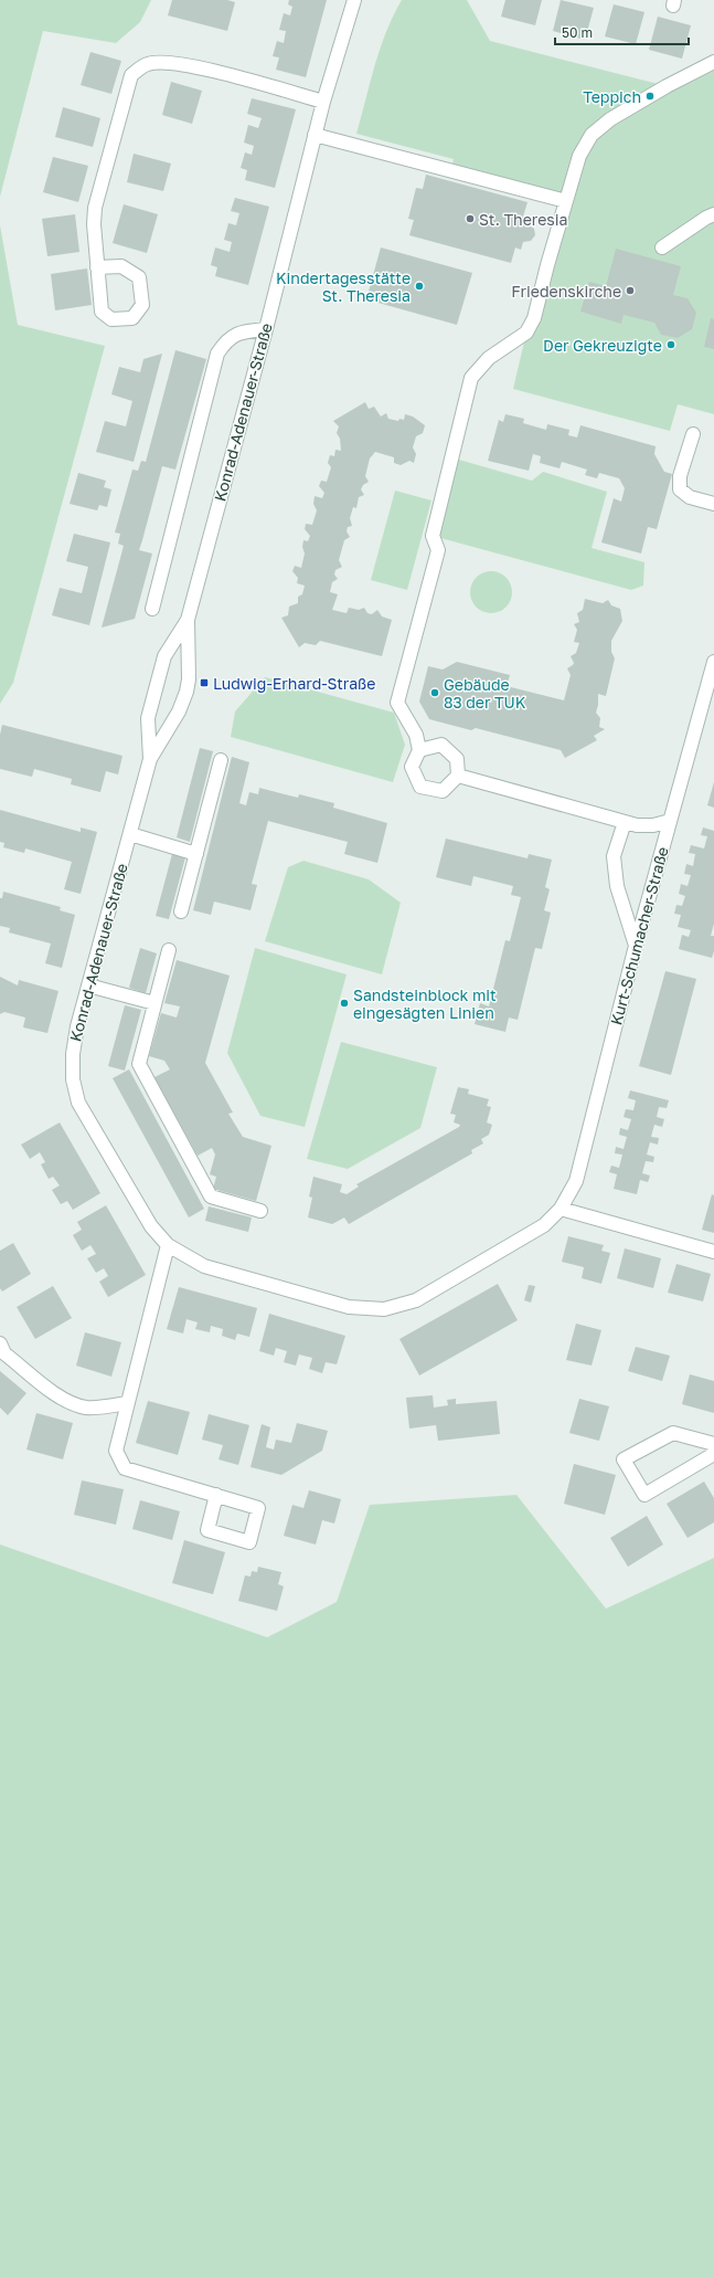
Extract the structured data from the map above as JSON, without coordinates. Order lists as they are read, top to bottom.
{
  "streets": {
    "street": ["Konrad-Adenauer-Straße", "Kurt-Schumacher-Straße"]
  },
  "crossings": [
    ["Konrad-Adenauer-Straße", "Kurt-Schumacher-Straße"]
  ],
  "places": {
    "other": [
      "Teppich",
      "St. Theresia",
      "Kindertagesstätte St. Theresia",
      "Friedenskirche",
      "Der Gekreuzigte",
      "Gebäude 83 der TUK",
      "Sandsteinblock mit eingesägten Linien"
    ],
    "transit": ["Ludwig-Erhard-Straße"]
  },
  "scale_bar": "50 m"
}
